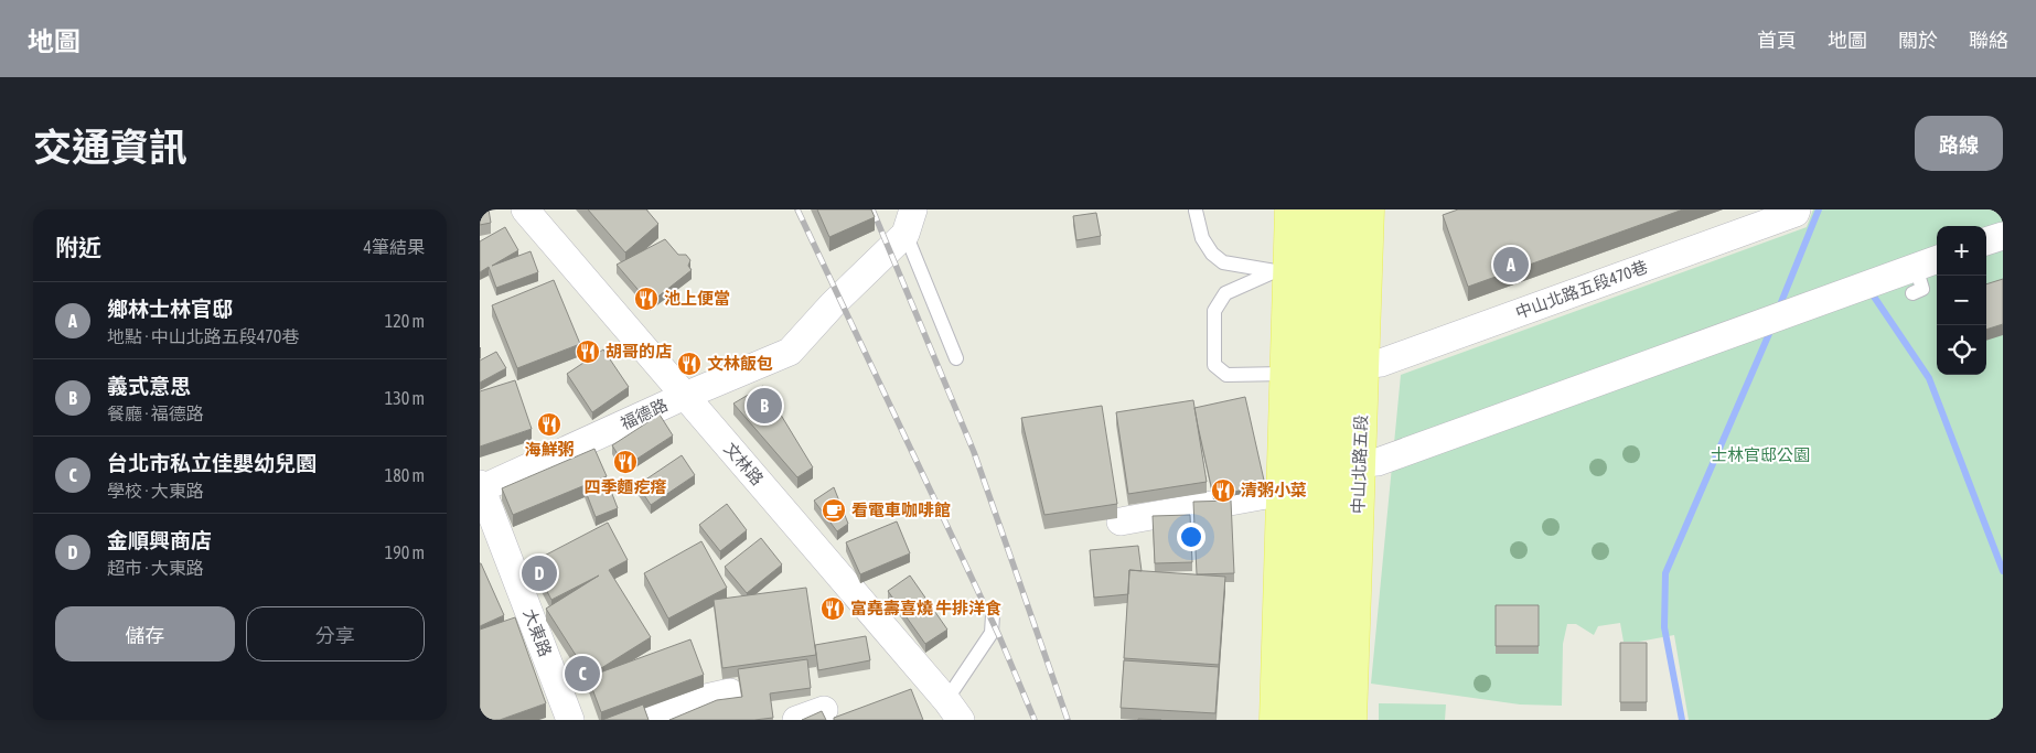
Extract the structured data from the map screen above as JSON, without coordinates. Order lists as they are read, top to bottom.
{
  "streets": {
    "main road": ["中山北路五段"],
    "street": [
      "中山北路五段470巷",
      "福德路",
      "文林路",
      "大東路"
    ]
  },
  "crossings": [
    ["中山北路五段470巷", "中山北路五段"],
    ["福德路", "文林路"],
    ["福德路", "大東路"]
  ],
  "parks": ["士林官邸公園"],
  "places": {
    "restaurant": [
      "池上便當",
      "胡哥的店",
      "文林飯包",
      "海鮮粥",
      "四季麵疙瘩",
      "清粥小菜",
      "富堯壽喜燒 牛排洋食"
    ],
    "cafe": ["看電車咖啡館"]
  },
  "page": {
    "header": "地圖",
    "nav": [
      "首頁",
      "地圖",
      "關於",
      "聯絡"
    ],
    "title": "交通資訊",
    "buttons": [
      "路線",
      ["儲存", "分享"]
    ],
    "heading": ["附近", "4筆結果"],
    "map_buttons": ["+", "−"],
    "pins": [
      "A",
      "B",
      "D",
      "C"
    ],
    "list": [
      {
        "mark": "A",
        "name": "鄉林士林官邸",
        "note": "地點 · 中山北路五段470巷",
        "value": "120 m"
      },
      {
        "mark": "B",
        "name": "義式意思",
        "note": "餐廳 · 福德路",
        "value": "130 m"
      },
      {
        "mark": "C",
        "name": "台北市私立佳嬰幼兒園",
        "note": "學校 · 大東路",
        "value": "180 m"
      },
      {
        "mark": "D",
        "name": "金順興商店",
        "note": "超市 · 大東路",
        "value": "190 m"
      }
    ]
  }
}
